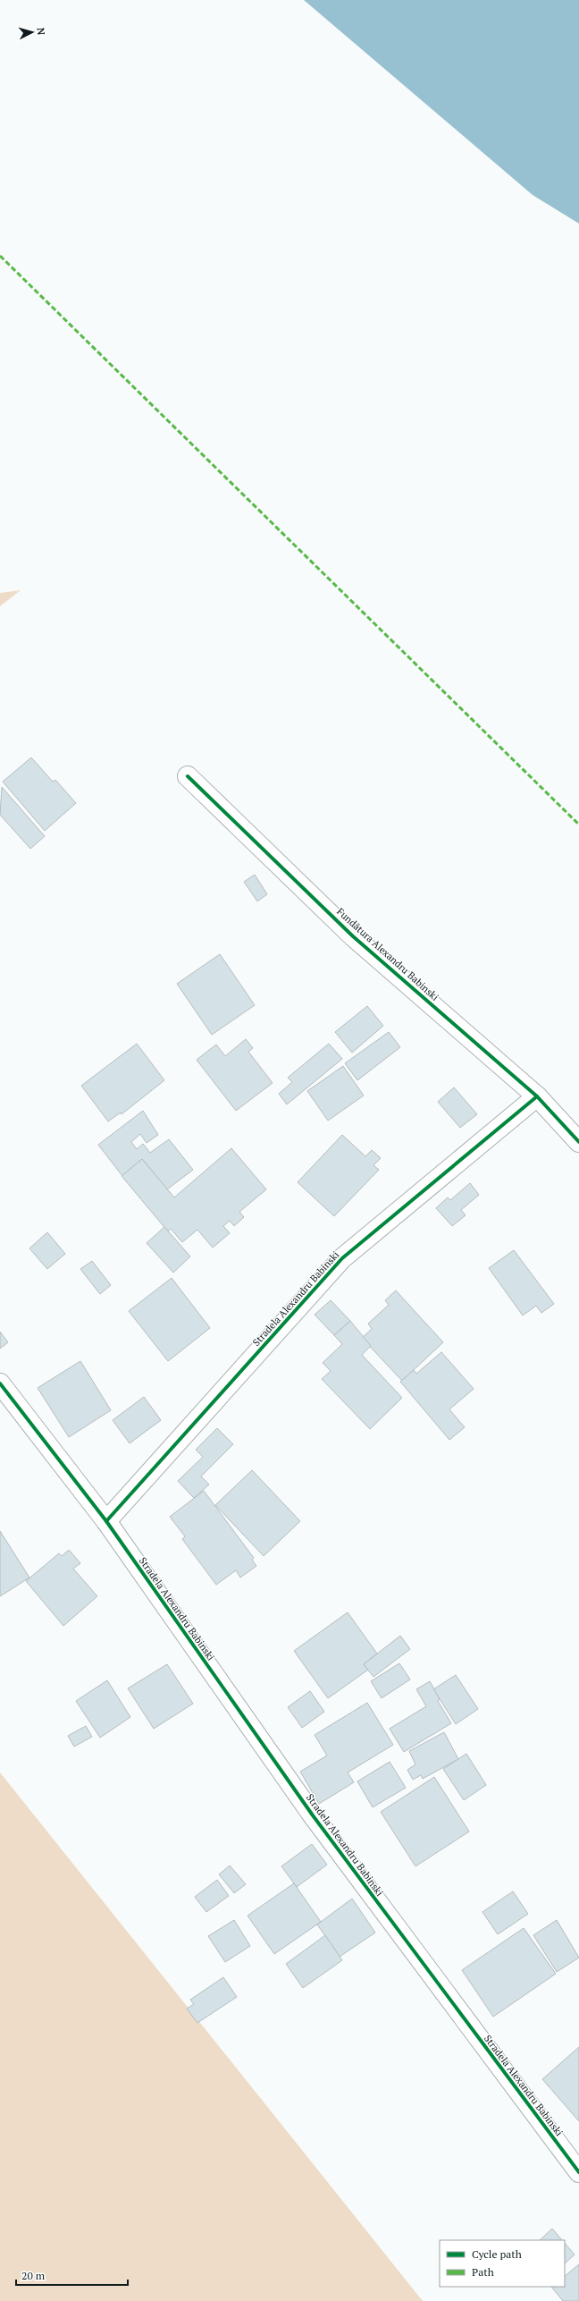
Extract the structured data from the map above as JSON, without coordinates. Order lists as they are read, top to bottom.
{
  "streets": {
    "street": ["Fundătura Alexandru Babinski", "Stradela Alexandru Babinski"]
  },
  "crossings": [
    ["Fundătura Alexandru Babinski", "Stradela Alexandru Babinski"]
  ],
  "legend": ["Cycle path", "Path"],
  "scale_bar": "20 m",
  "north": "right"
}
